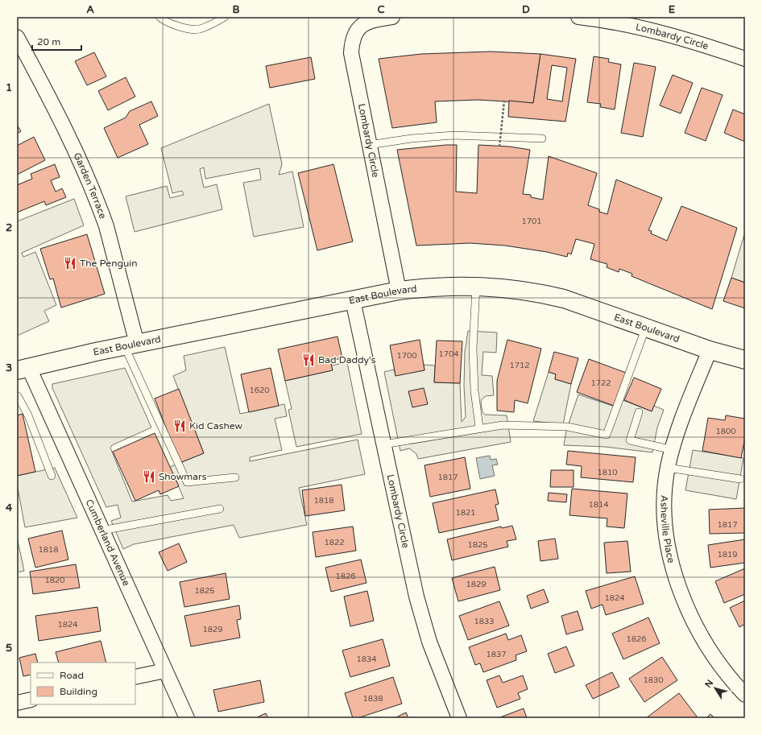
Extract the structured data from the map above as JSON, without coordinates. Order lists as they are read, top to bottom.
{
  "streets": {
    "street": [
      "Lombardy Circle",
      "Garden Terrace",
      "East Boulevard",
      "Asheville Place",
      "Cumberland Avenue"
    ]
  },
  "crossings": [
    ["Lombardy Circle", "East Boulevard"],
    ["Garden Terrace", "East Boulevard"],
    ["East Boulevard", "Asheville Place"],
    ["East Boulevard", "Cumberland Avenue"]
  ],
  "places": {
    "restaurant": [
      "The Penguin",
      "Bad Daddy's",
      "Kid Cashew",
      "Showmars"
    ]
  },
  "house_numbers": [
    "1701",
    "1704",
    "1700",
    "1712",
    "1722",
    "1620",
    "1800",
    "1810",
    "1817",
    "1818",
    "1814",
    "1821",
    "1817",
    "1822",
    "1825",
    "1818",
    "1819",
    "1826",
    "1820",
    "1829",
    "1825",
    "1824",
    "1833",
    "1824",
    "1829",
    "1826",
    "1837",
    "1834",
    "1830",
    "1838"
  ],
  "legend": ["Road", "Building"],
  "scale_bar": "20 m",
  "north": "top left",
  "grid": {
    "columns": [
      "A",
      "B",
      "C",
      "D",
      "E"
    ],
    "rows": [
      "1",
      "2",
      "3",
      "4",
      "5"
    ]
  }
}
